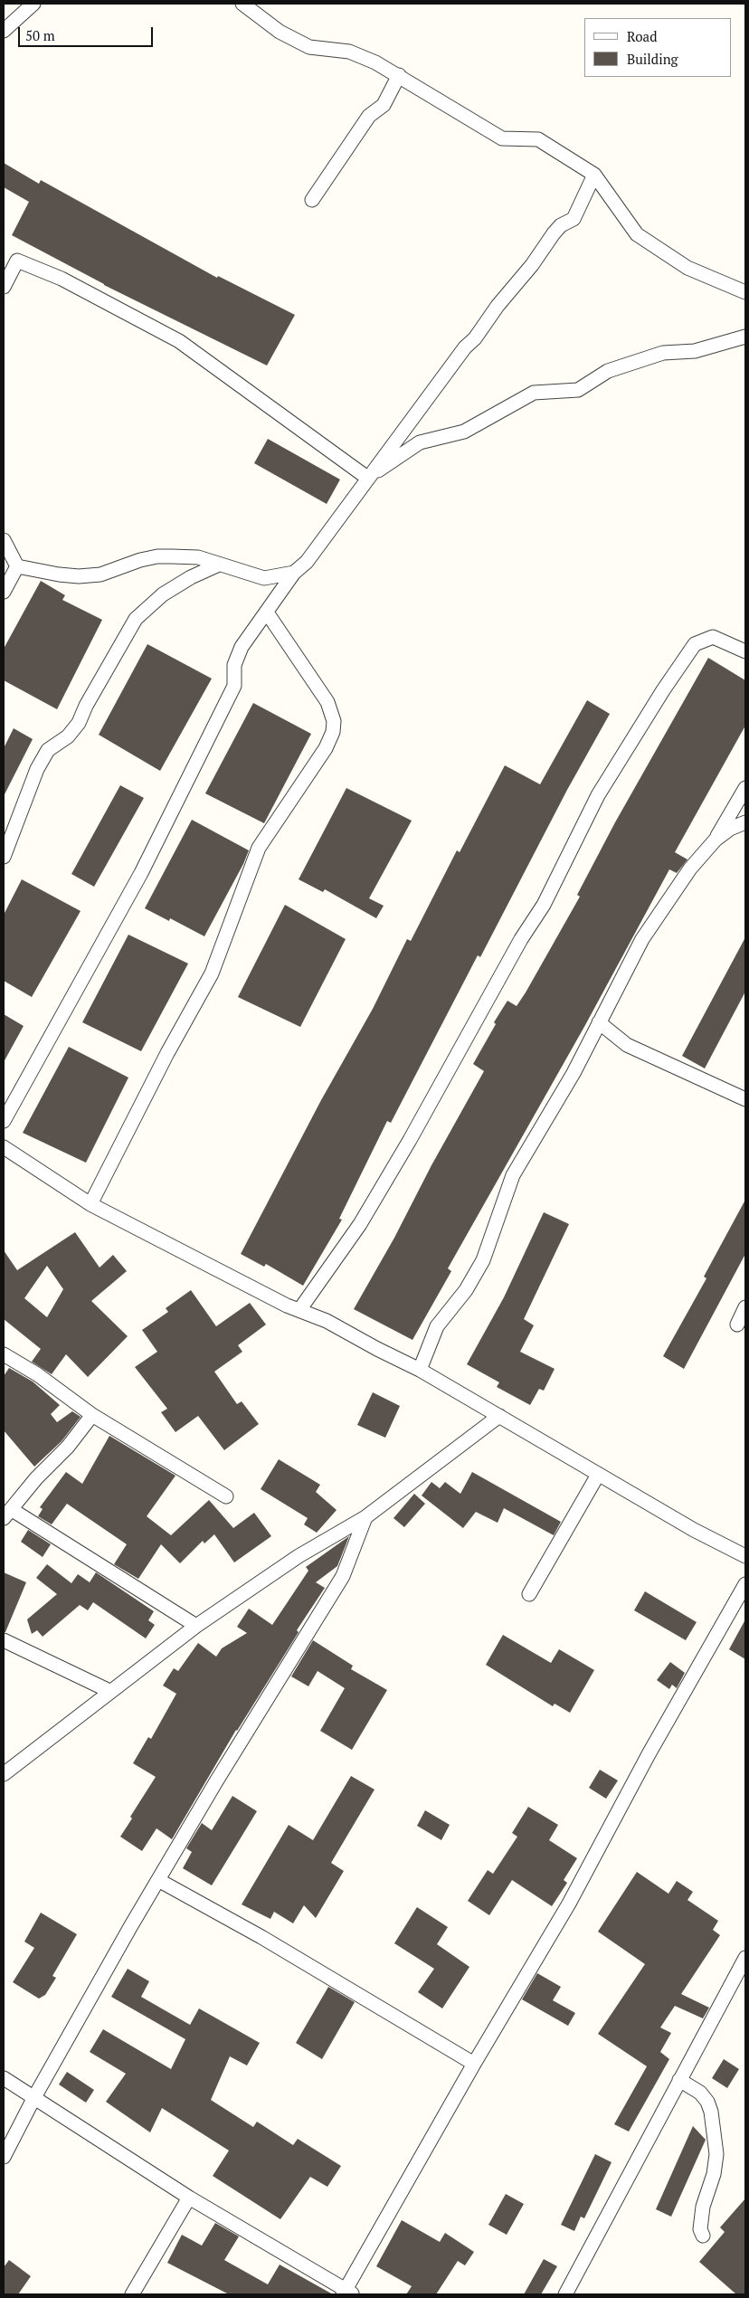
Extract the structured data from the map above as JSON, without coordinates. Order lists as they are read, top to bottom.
{
  "legend": ["Road", "Building"],
  "scale_bar": "50 m"
}
